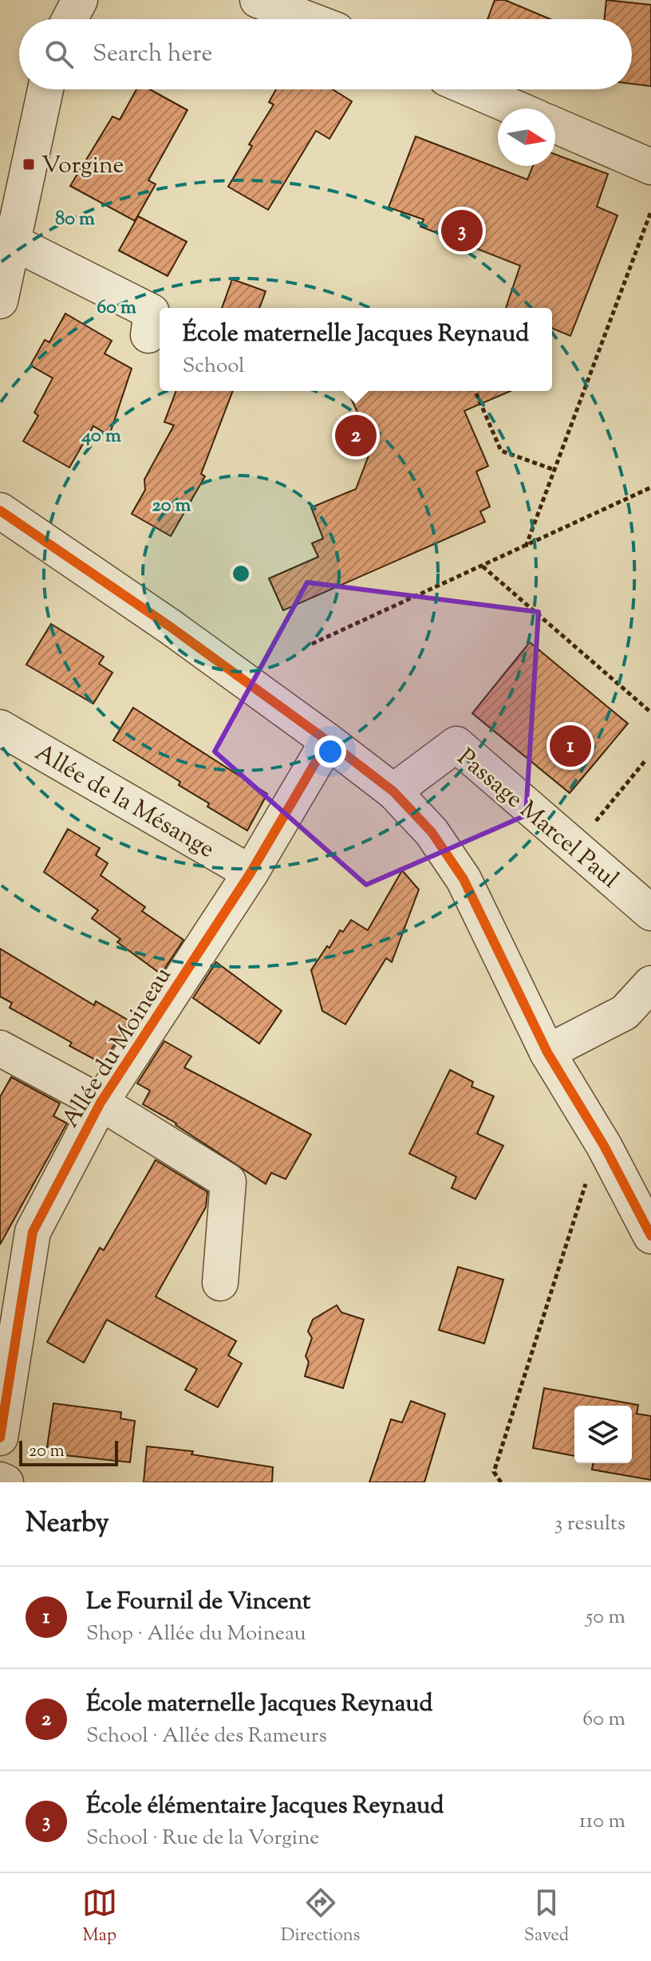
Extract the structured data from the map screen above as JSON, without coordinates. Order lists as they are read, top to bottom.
{
  "streets": {
    "street": ["Allée de la Mésange", "Passage Marcel Paul", "Allée du Moineau"]
  },
  "crossings": [
    ["Allée de la Mésange", "Allée du Moineau"]
  ],
  "places": {
    "transit": ["Vorgine"]
  },
  "scale_bar": "20 m",
  "north": "right",
  "page": {
    "search": "Search here",
    "pins": ["3", "2", "1"],
    "popup": ["École maternelle Jacques Reynaud", "School"],
    "scale": "20 m",
    "heading": ["Nearby", "3 results"],
    "list": [
      {
        "mark": "1",
        "name": "Le Fournil de Vincent",
        "note": "Shop · Allée du Moineau",
        "value": "50 m"
      },
      {
        "mark": "2",
        "name": "École maternelle Jacques Reynaud",
        "note": "School · Allée des Rameurs",
        "value": "60 m"
      },
      {
        "mark": "3",
        "name": "École élémentaire Jacques Reynaud",
        "note": "School · Rue de la Vorgine",
        "value": "110 m"
      }
    ],
    "nav": ["Map", "Directions", "Saved"]
  },
  "rings": [
    "80 m",
    "60 m",
    "40 m",
    "20 m"
  ]
}
